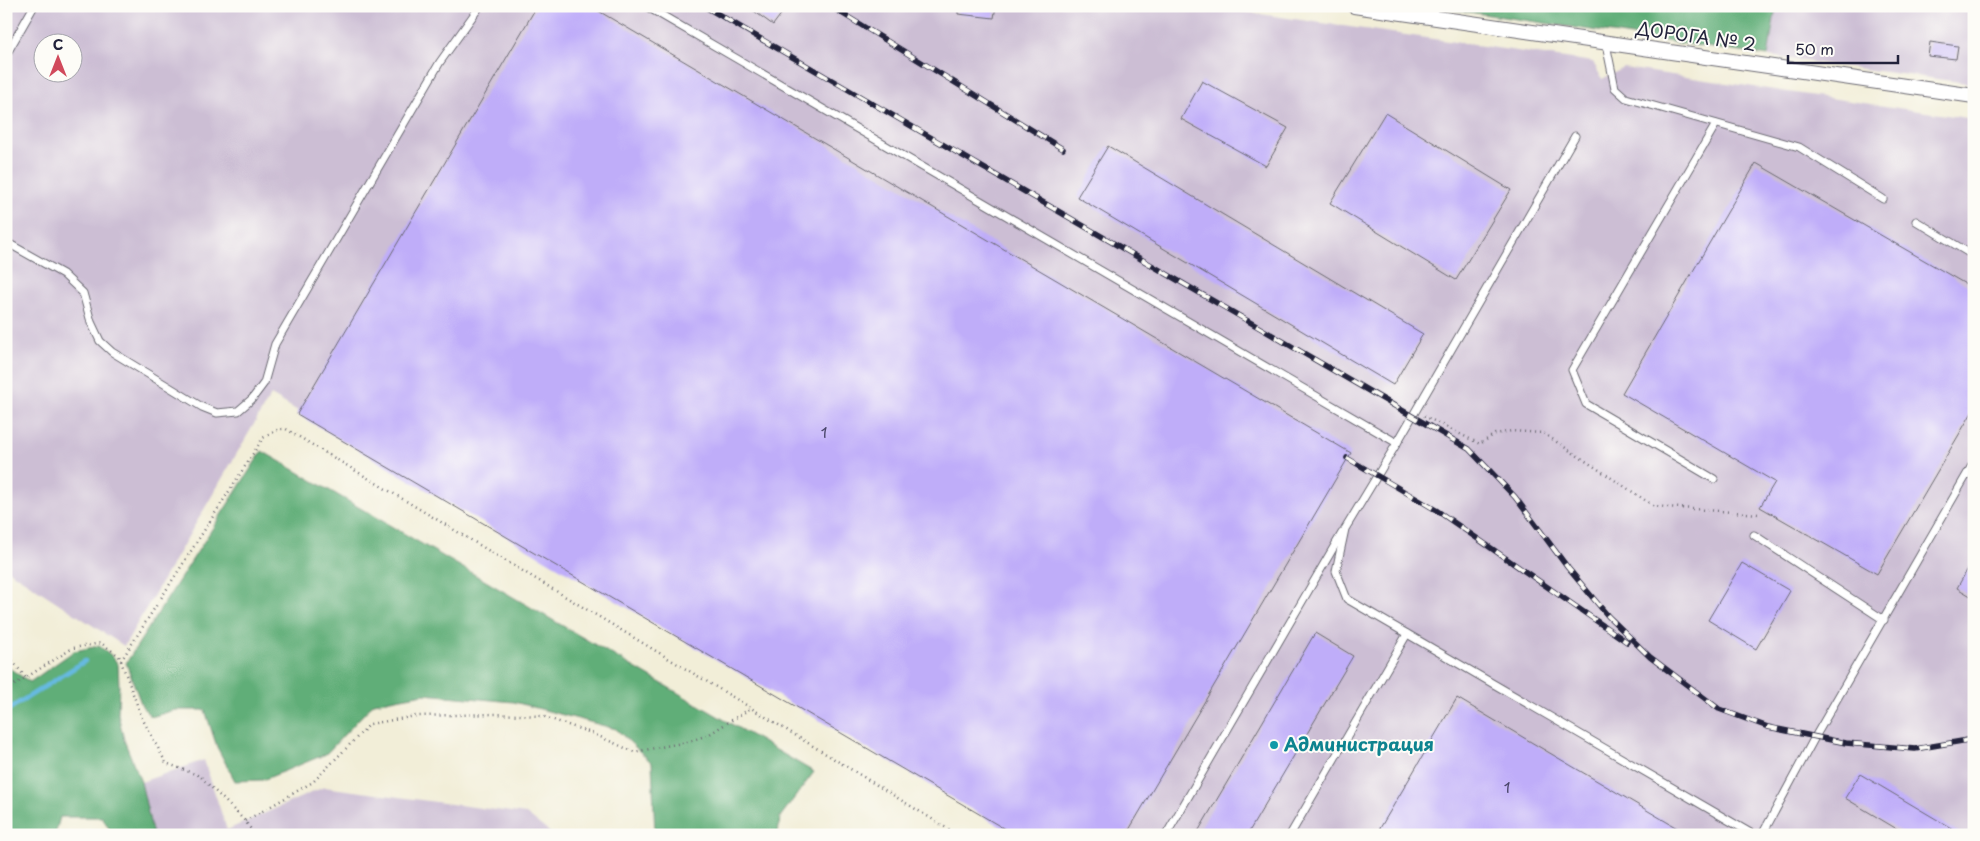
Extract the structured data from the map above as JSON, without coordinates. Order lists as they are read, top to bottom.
{
  "streets": {
    "street": ["ДОРОГА № 2"]
  },
  "places": ["Администрация"],
  "house_numbers": ["1", "1"],
  "scale_bar": "50 m",
  "north": "top"
}
